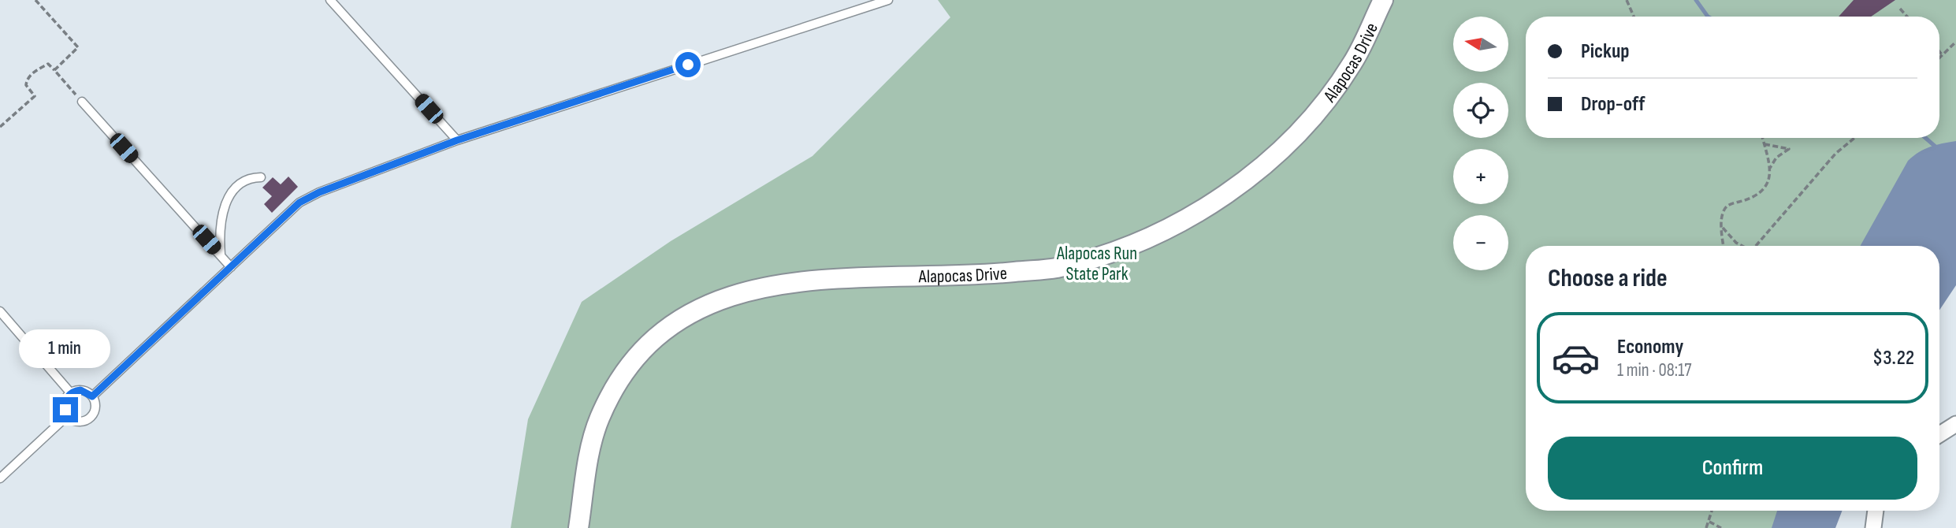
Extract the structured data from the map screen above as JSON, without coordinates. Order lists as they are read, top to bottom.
{
  "streets": {
    "street": ["Alapocas Drive"]
  },
  "parks": ["Alapocas Run State Park"],
  "north": "left",
  "page": {
    "map_buttons": ["+", "−"],
    "banner": ["Pickup", "Drop-off"],
    "heading": "Choose a ride",
    "list": [
      {
        "name": "Economy",
        "note": "1 min · 08:17",
        "value": "$3.22"
      }
    ],
    "bubble": "1 min",
    "buttons": "Confirm"
  }
}
